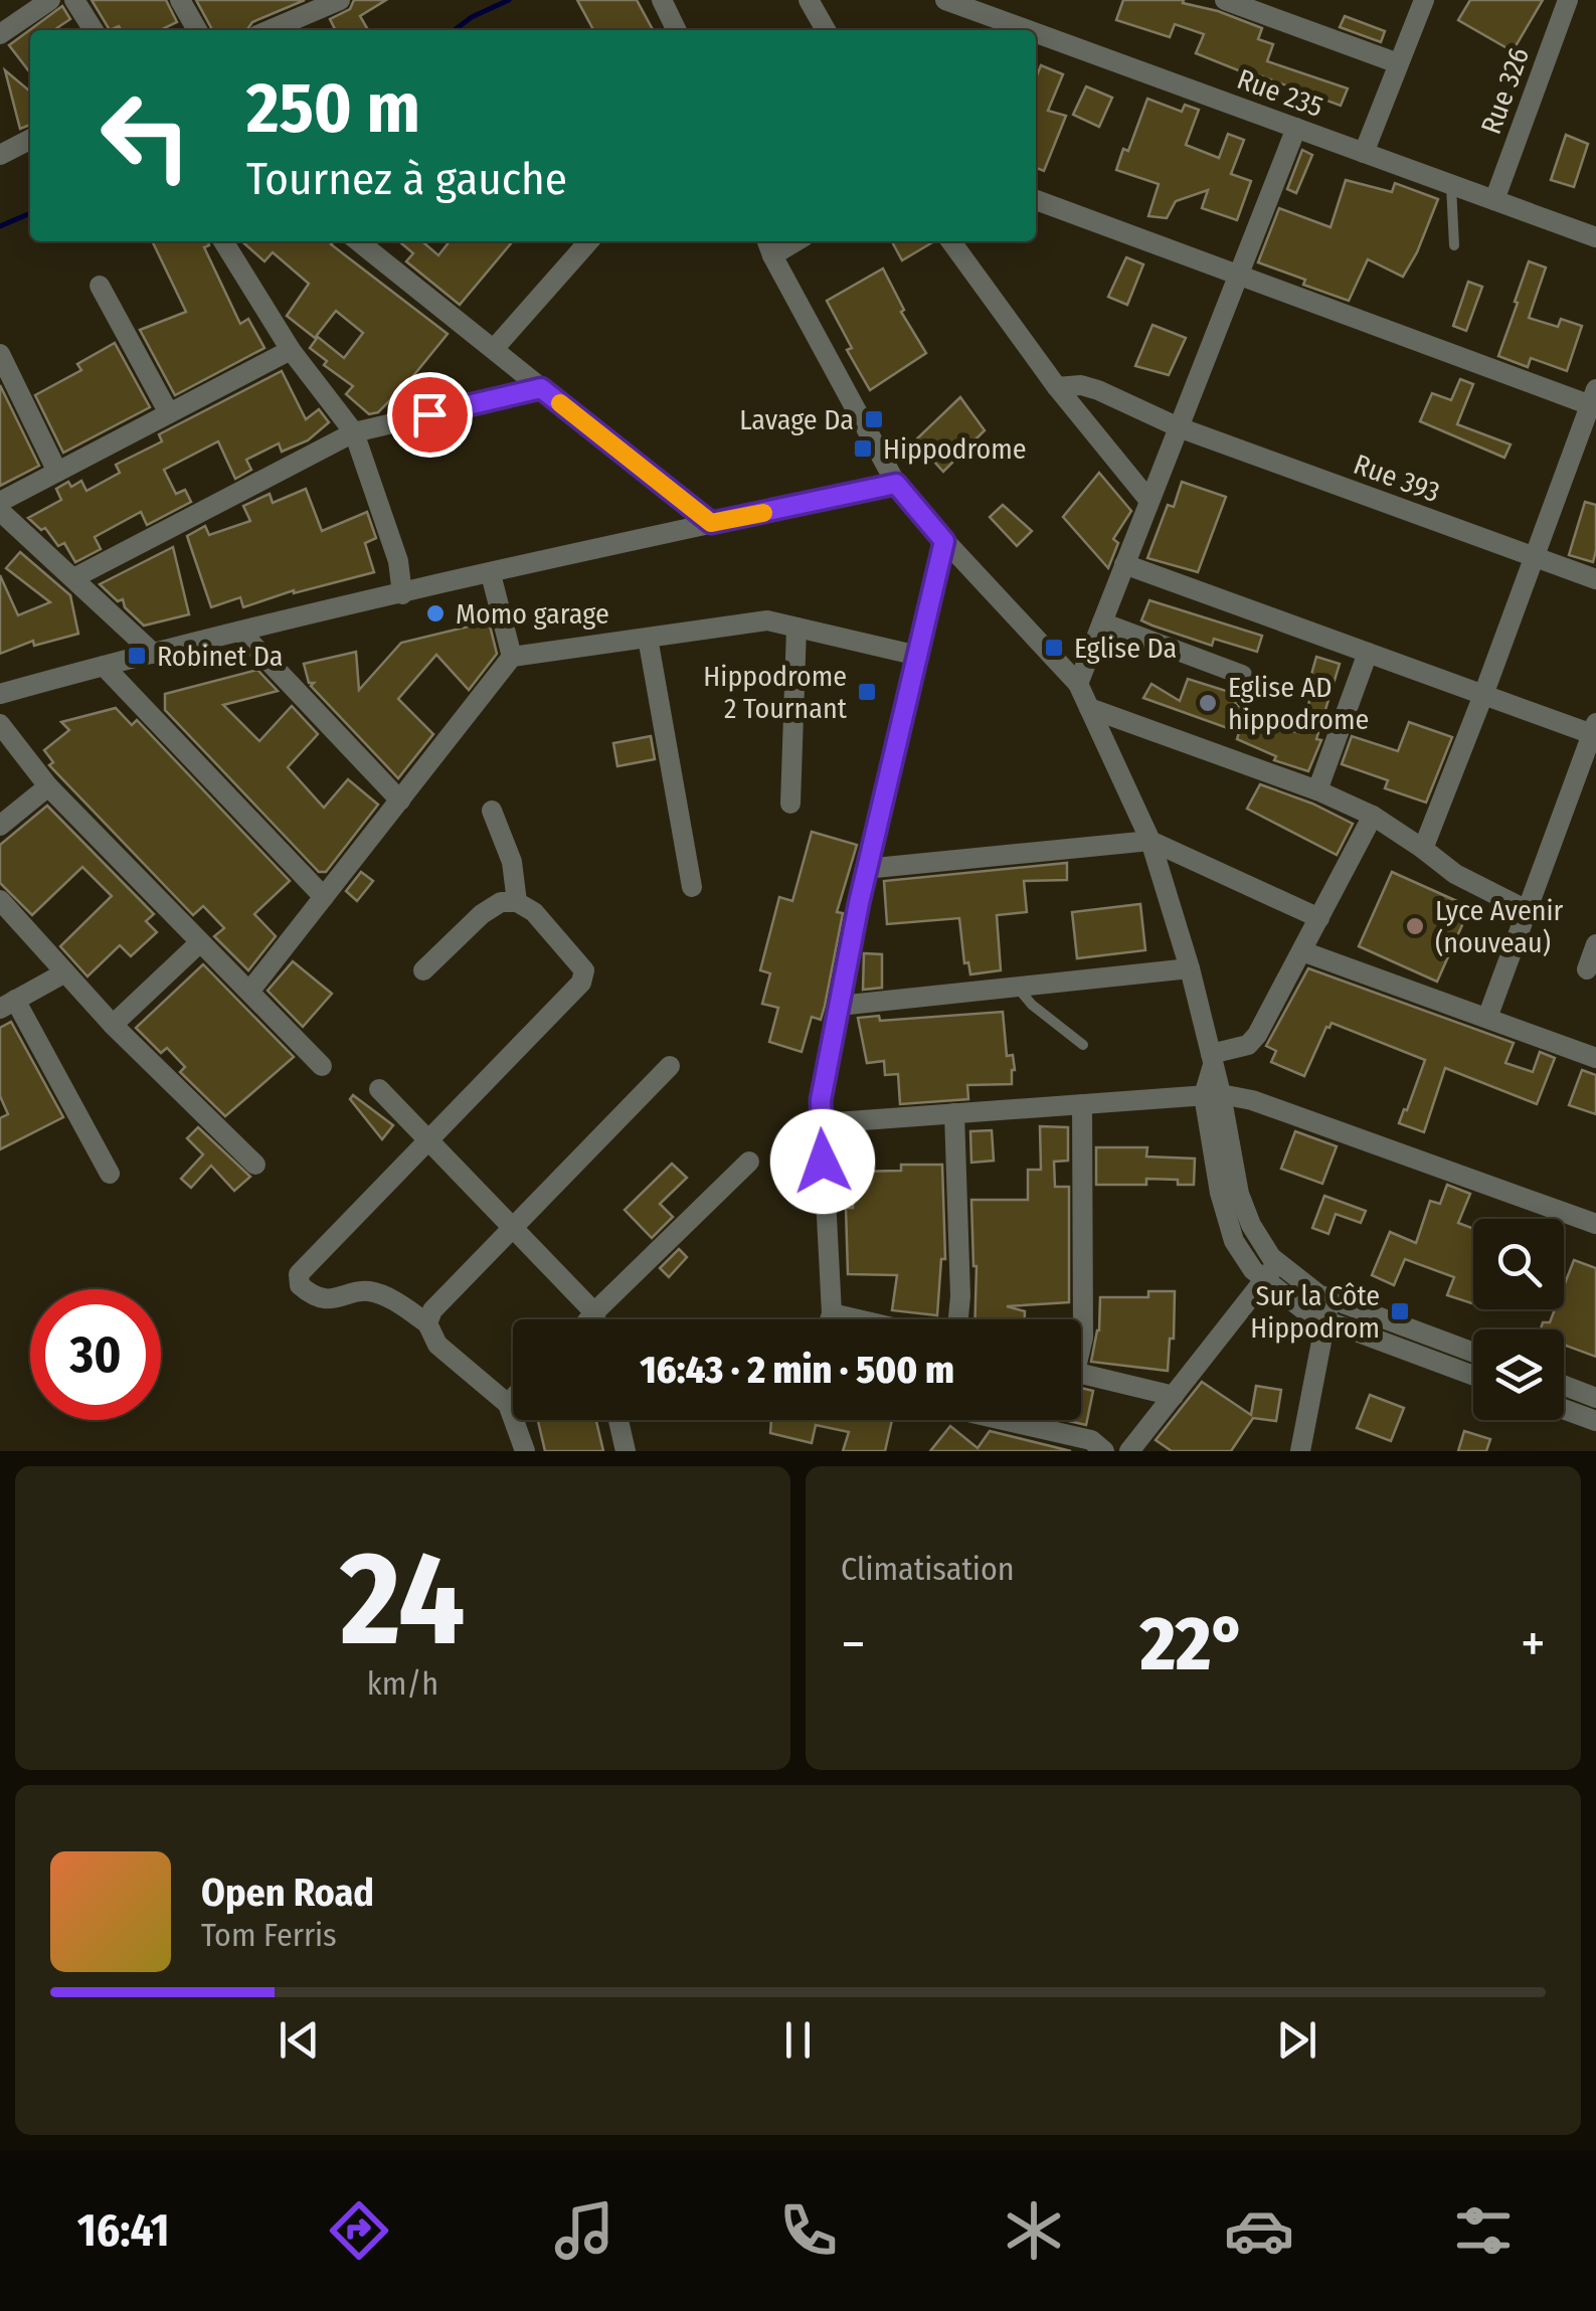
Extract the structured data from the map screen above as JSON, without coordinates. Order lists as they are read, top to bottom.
{
  "streets": {
    "street": ["Rue 326", "Rue 235", "Rue 393"]
  },
  "crossings": [
    ["Rue 326", "Rue 235"]
  ],
  "places": {
    "transit": [
      "Lavage Da",
      "Hippodrome",
      "Eglise Da",
      "Robinet Da",
      "Hippodrome 2 Tournant",
      "Sur la Côte Hippodrom"
    ],
    "other": ["Momo garage", "Eglise AD hippodrome", "Lyce Avenir (nouveau)"]
  },
  "page": {
    "turn": ["250 m", "Tournez à gauche"],
    "limit": "30",
    "trip": "16:43 · 2 min · 500 m",
    "tile": [
      ["24", "km/h"],
      "Climatisation"
    ],
    "heat": ["−", "22°", "+"],
    "song": ["Open Road", "Tom Ferris"],
    "tabs": "16:41"
  }
}
